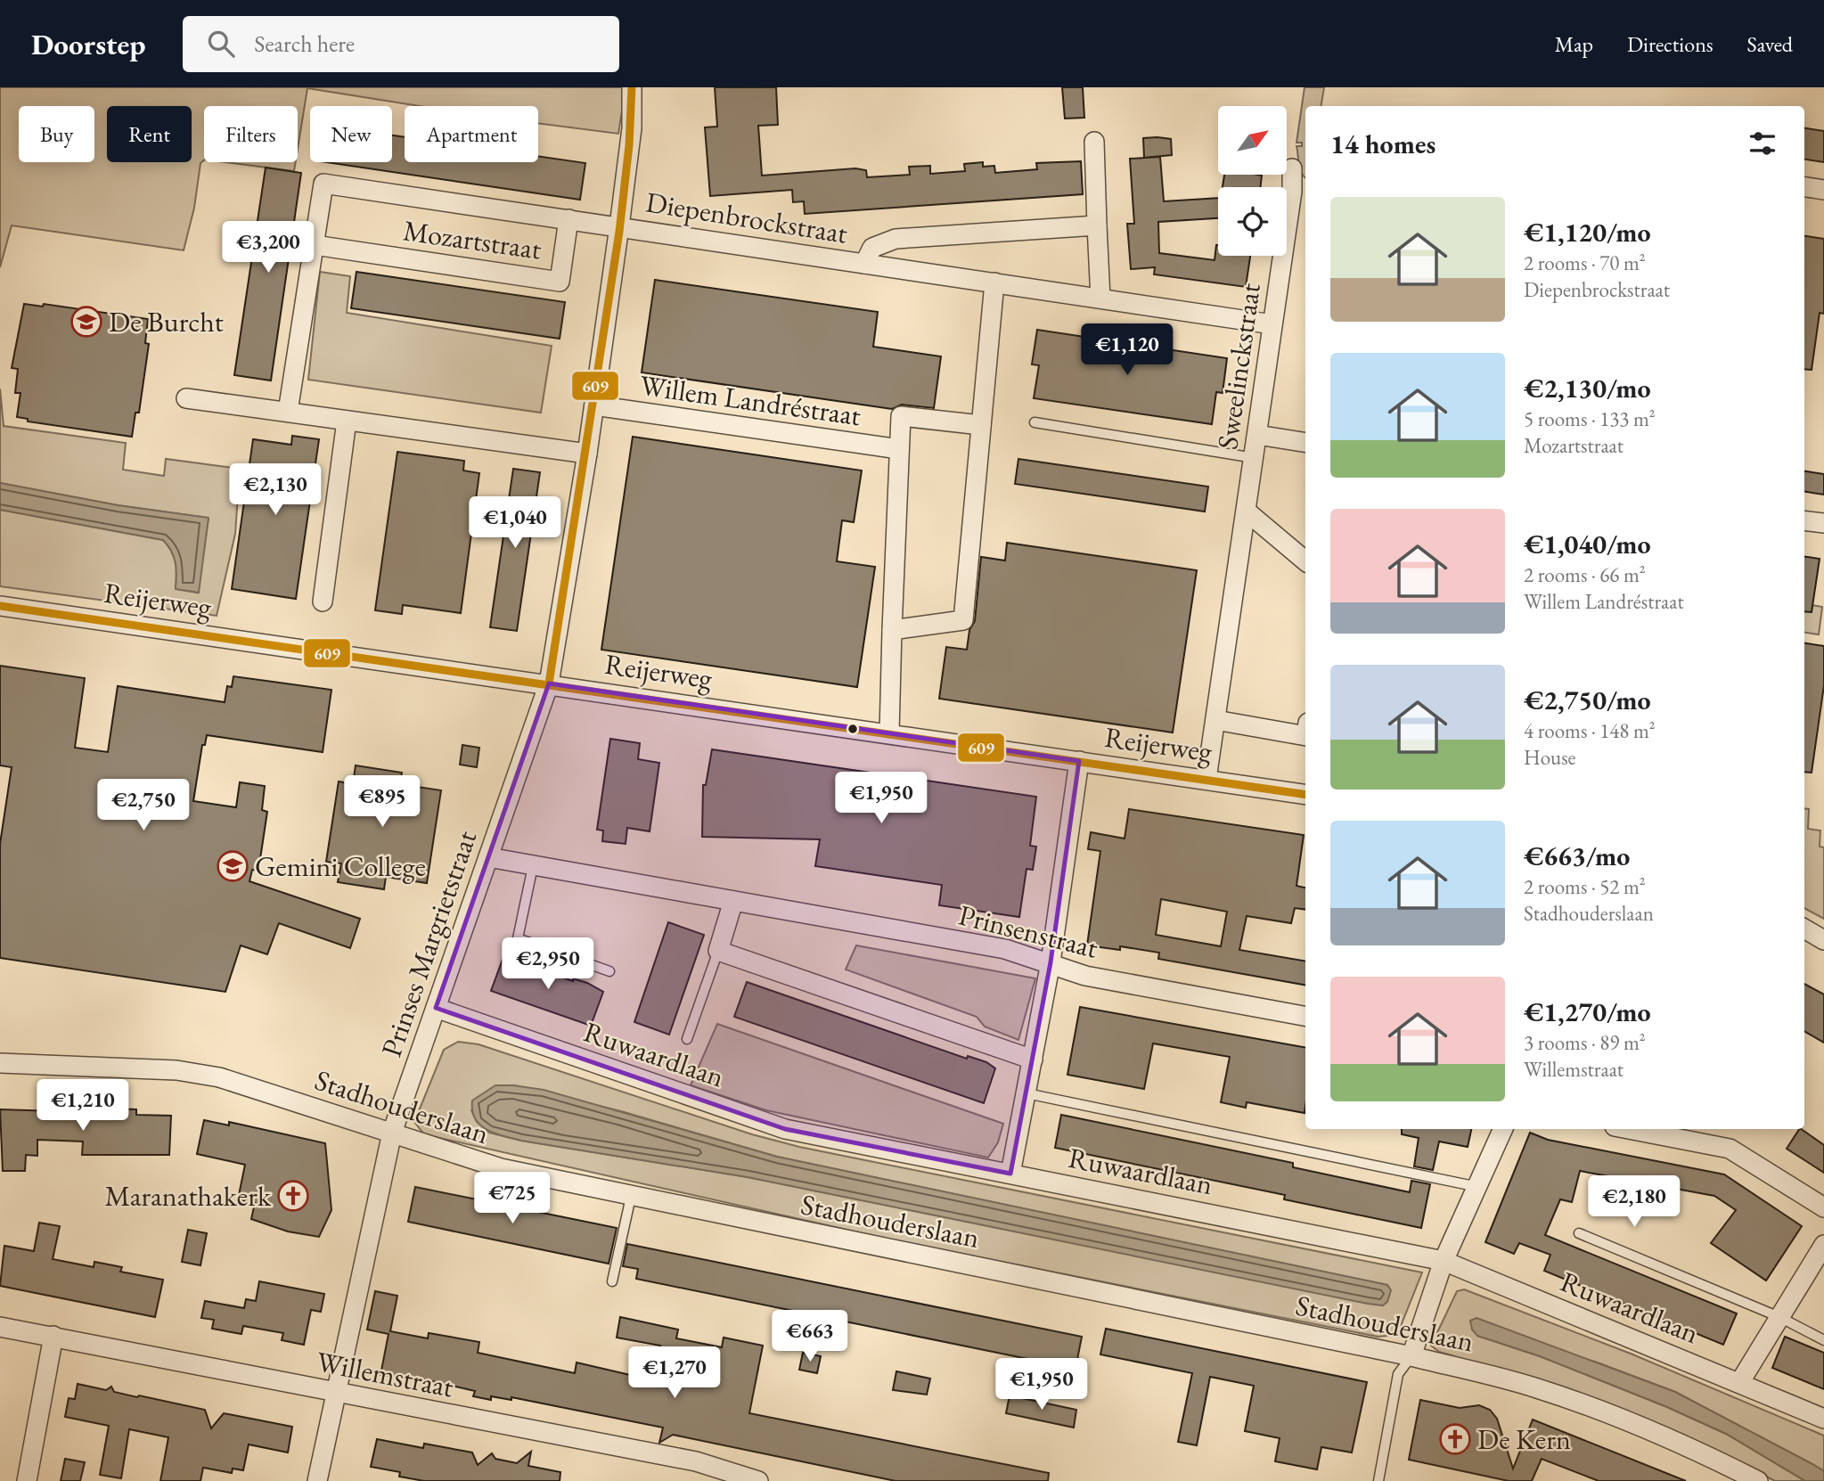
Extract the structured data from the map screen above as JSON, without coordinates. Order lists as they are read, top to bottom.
{
  "streets": {
    "street": [
      "Diepenbrockstraat",
      "Mozartstraat",
      "Sweelinckstraat",
      "Willem Landréstraat",
      "Reijerweg",
      "Prinsenstraat",
      "Prinses Margrietstraat",
      "Ruwaardlaan",
      "Stadhouderslaan",
      "Willemstraat"
    ]
  },
  "crossings": [
    ["Diepenbrockstraat", "Mozartstraat"],
    ["Diepenbrockstraat", "Sweelinckstraat"],
    ["Sweelinckstraat", "Reijerweg"],
    ["Reijerweg", "Prinses Margrietstraat"],
    ["Prinsenstraat", "Prinses Margrietstraat"],
    ["Prinses Margrietstraat", "Ruwaardlaan"],
    ["Prinses Margrietstraat", "Stadhouderslaan"],
    ["Prinses Margrietstraat", "Willemstraat"]
  ],
  "places": {
    "school or university": ["De Burcht", "Gemini College"],
    "church": ["Maranathakerk", "De Kern"]
  },
  "lines": ["transit line 609"],
  "north": "top right",
  "page": {
    "header": "Doorstep",
    "search": "Search here",
    "nav": ["Map", "Directions", "Saved"],
    "chip": [
      "Buy",
      "Rent",
      "Filters",
      "New",
      "Apartment"
    ],
    "heading": "14 homes",
    "list": [
      {
        "name": "€1,120/mo",
        "note": "2 rooms · 70 m² · Diepenbrockstraat"
      },
      {
        "name": "€2,130/mo",
        "note": "5 rooms · 133 m² · Mozartstraat"
      },
      {
        "name": "€1,040/mo",
        "note": "2 rooms · 66 m² · Willem Landréstraat"
      },
      {
        "name": "€2,750/mo",
        "note": "4 rooms · 148 m² · House"
      },
      {
        "name": "€663/mo",
        "note": "2 rooms · 52 m² · Stadhouderslaan"
      },
      {
        "name": "€1,270/mo",
        "note": "3 rooms · 89 m² · Willemstraat"
      }
    ],
    "price": [
      "€3,200",
      "€1,120",
      "€2,130",
      "€1,040",
      "€1,950",
      "€895",
      "€2,750",
      "€2,950",
      "€1,210",
      "€725",
      "€2,180",
      "€663",
      "€1,270",
      "€1,950"
    ]
  }
}
